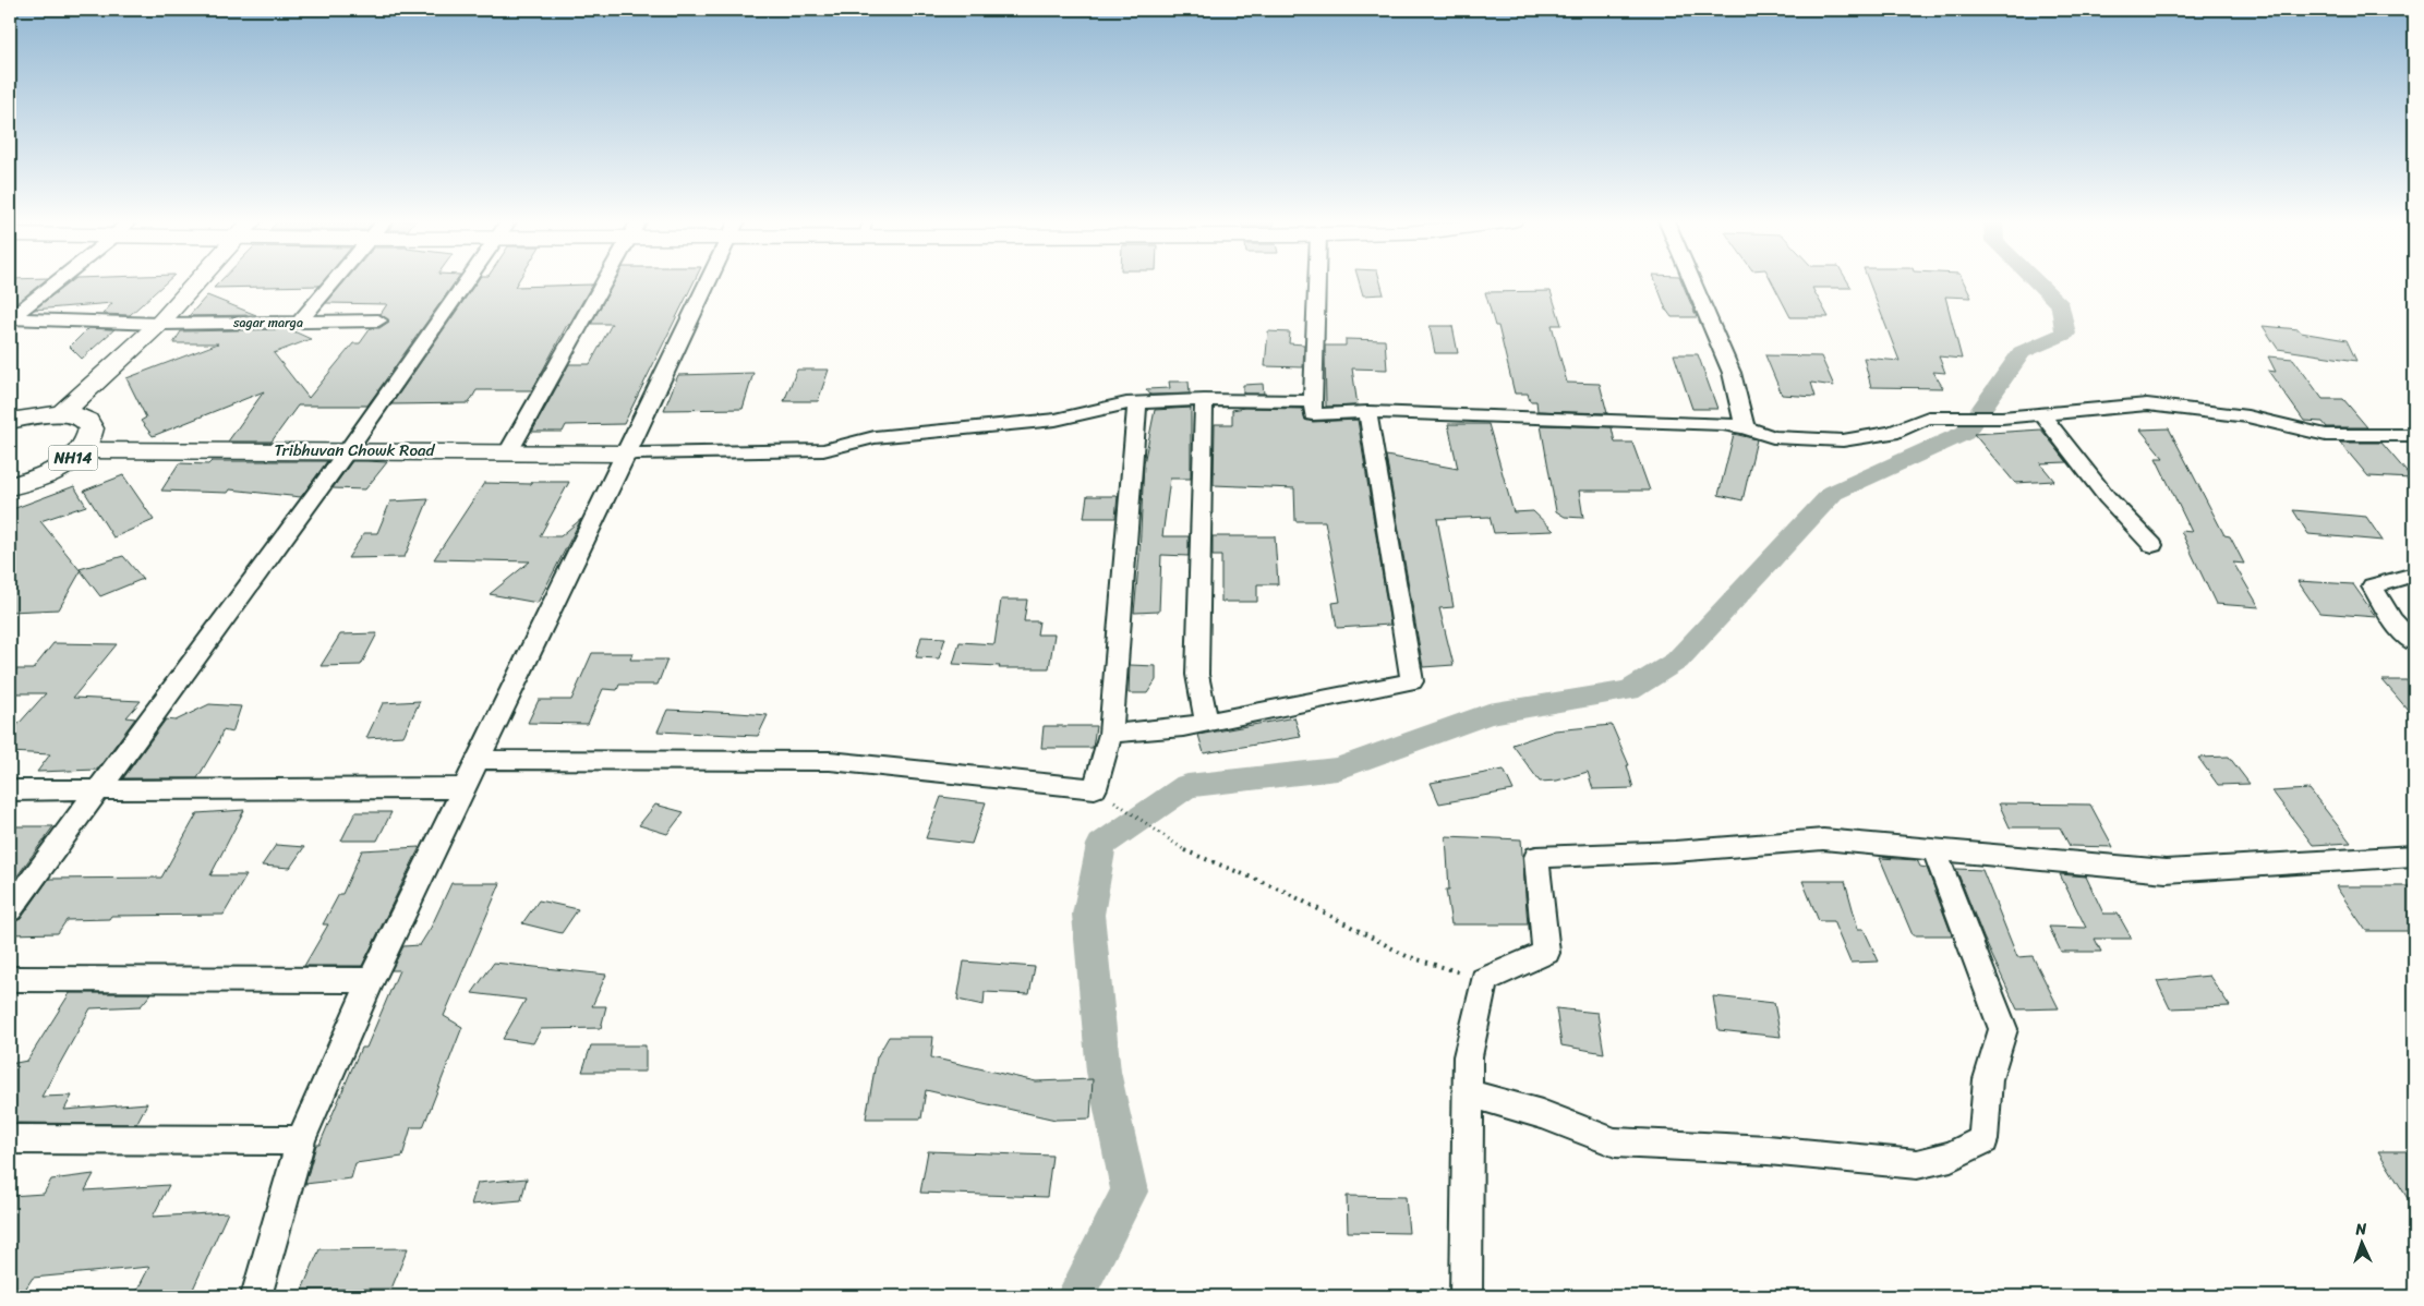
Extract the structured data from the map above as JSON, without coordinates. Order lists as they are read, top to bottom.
{
  "streets": {
    "main road": ["Tribhuvan Chowk Road", "NH14"],
    "street": ["sagar marga"]
  },
  "crossings": [
    ["Tribhuvan Chowk Road", "NH14"]
  ],
  "north": "top"
}
